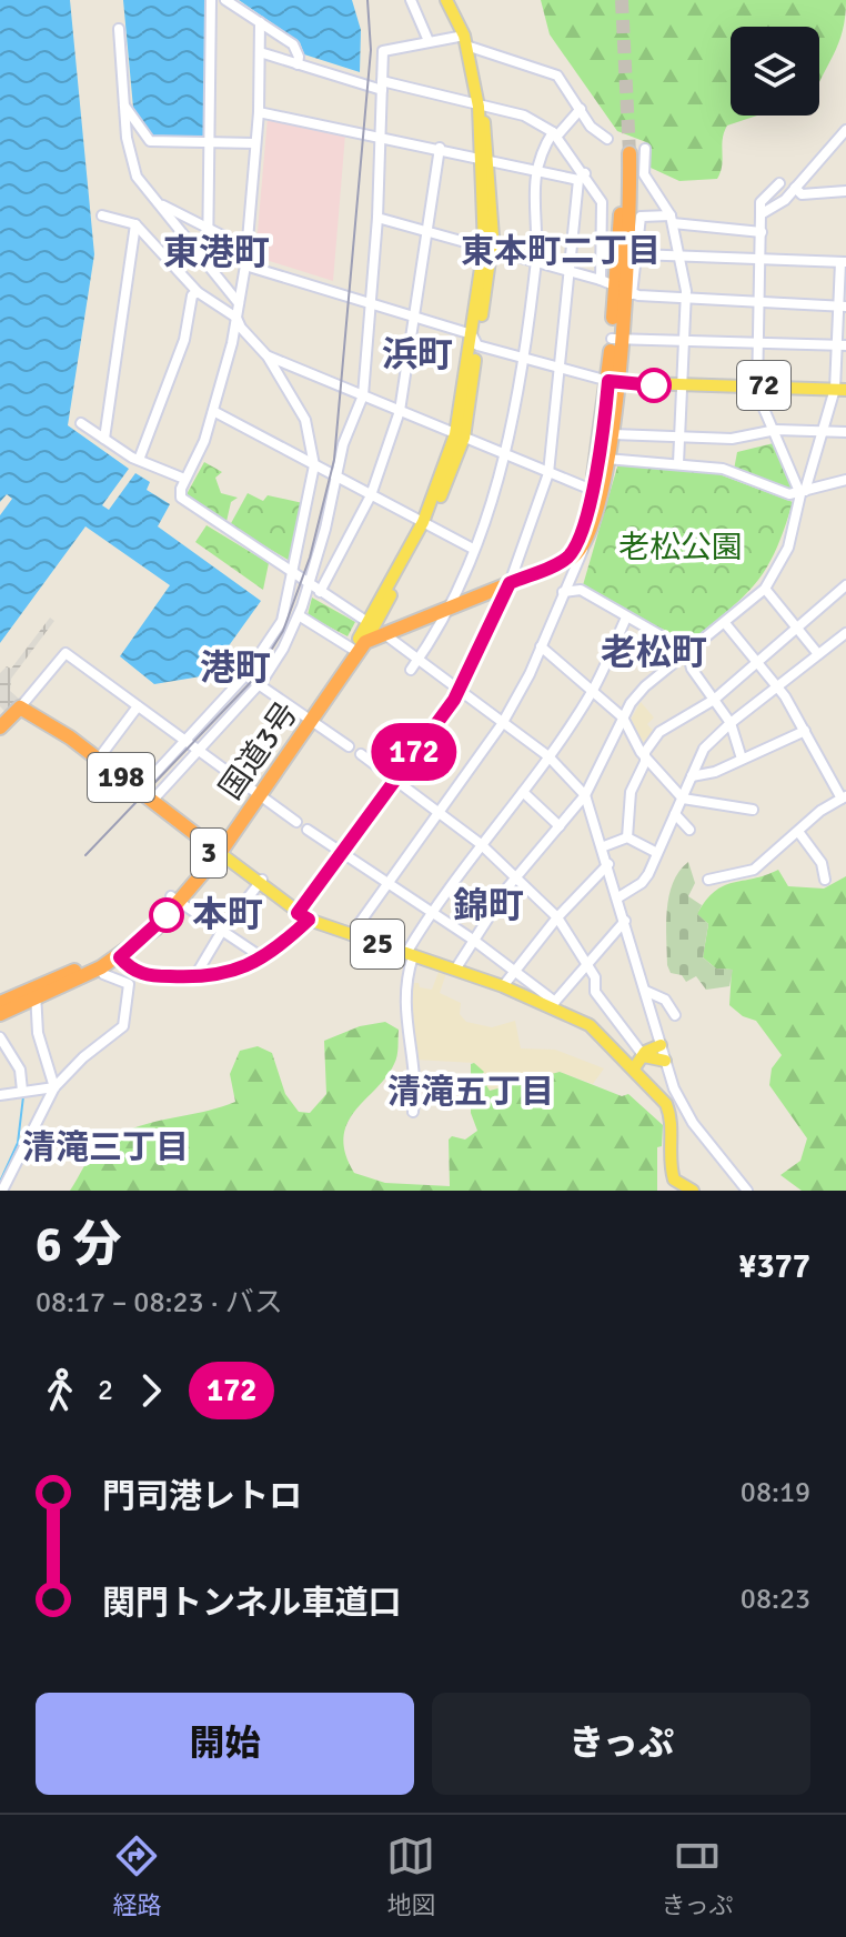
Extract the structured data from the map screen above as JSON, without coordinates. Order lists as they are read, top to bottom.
{
  "streets": {
    "highway": ["国道3号", "198", "3"],
    "main road": ["72", "25"]
  },
  "crossings": [
    ["国道3号", "198"],
    ["国道3号", "25"],
    ["198", "25"]
  ],
  "districts": [
    "東本町二丁目",
    "東港町",
    "浜町",
    "老松町",
    "港町",
    "錦町",
    "本町",
    "清滝五丁目",
    "清滝三丁目"
  ],
  "parks": ["老松公園"],
  "lines": ["bus line 172"],
  "page": {
    "on_map": "172",
    "heading": ["6 分", "08:17 – 08:23 · バス", "¥377"],
    "legs": ["2", "172"],
    "list": [
      {
        "name": "門司港レトロ",
        "value": "08:19"
      },
      {
        "name": "関門トンネル車道口",
        "value": "08:23"
      }
    ],
    "buttons": ["開始", "きっぷ"],
    "tabs": ["経路", "地図", "きっぷ"]
  }
}
